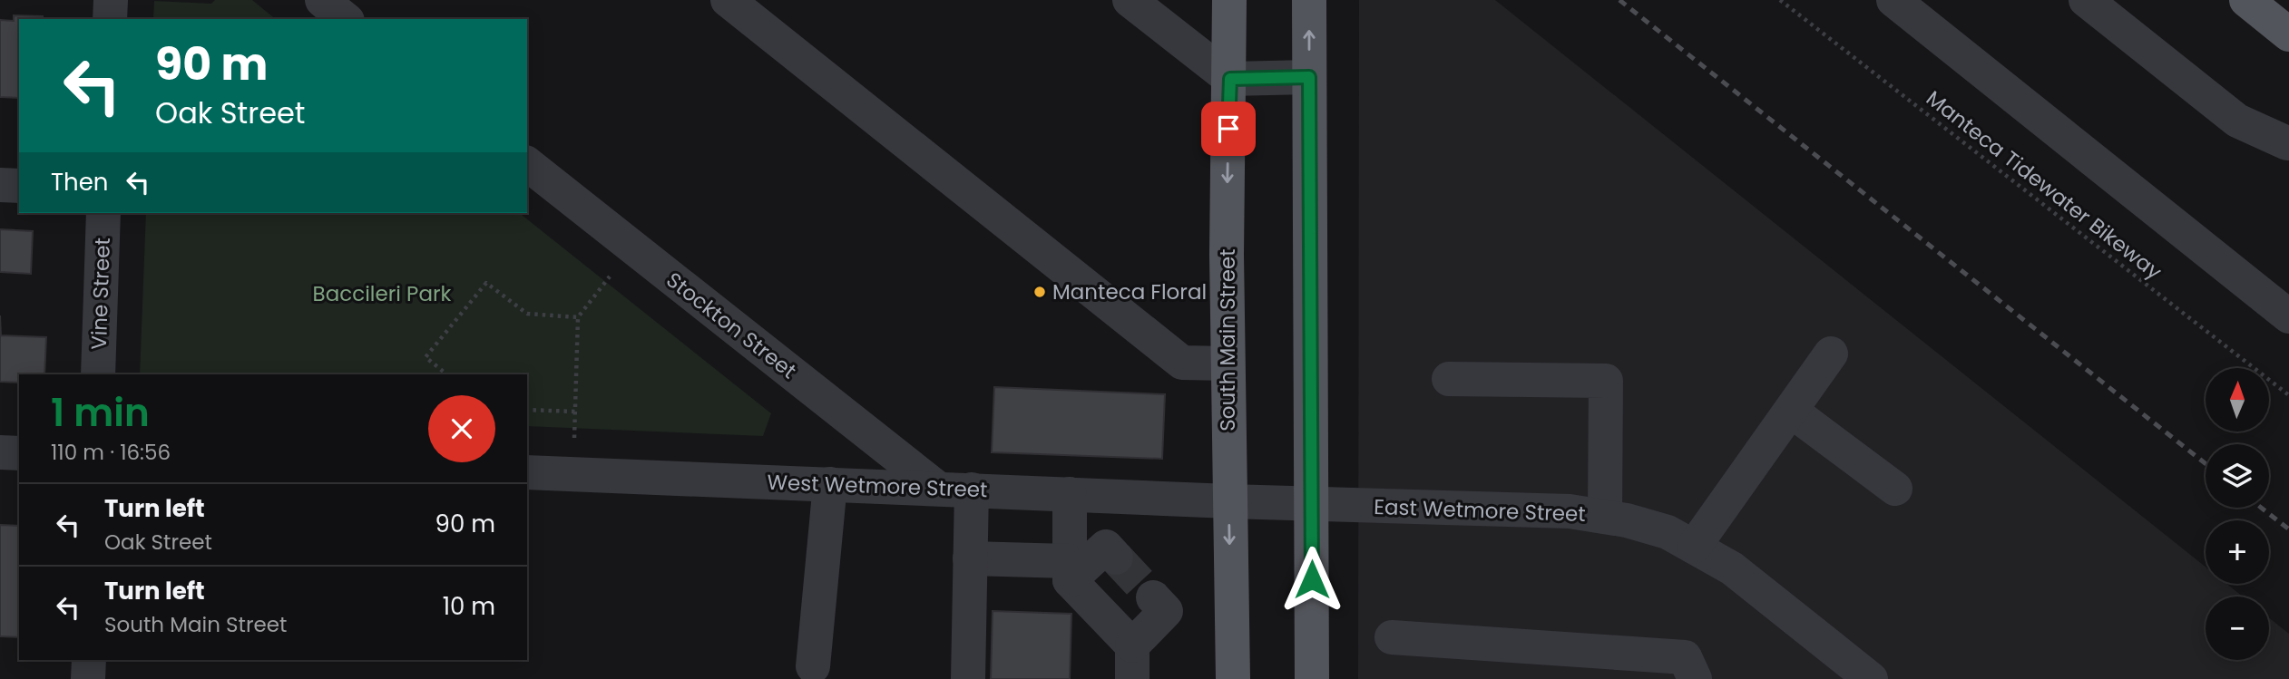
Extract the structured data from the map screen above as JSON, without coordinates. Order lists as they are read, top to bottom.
{
  "streets": {
    "main road": ["South Main Street"],
    "street": [
      "Vine Street",
      "Stockton Street",
      "West Wetmore Street",
      "East Wetmore Street"
    ],
    "path": ["Manteca Tidewater Bikeway"]
  },
  "crossings": [
    ["Stockton Street", "West Wetmore Street"],
    ["South Main Street", "West Wetmore Street"],
    ["South Main Street", "East Wetmore Street"],
    ["West Wetmore Street", "East Wetmore Street"]
  ],
  "parks": ["Baccileri Park"],
  "places": ["Manteca Floral"],
  "north": "top",
  "page": {
    "turn": ["90 m", "Oak Street"],
    "then": "Then",
    "map_buttons": ["+", "−"],
    "heading": ["1 min", "110 m · 16:56"],
    "list": [
      {
        "name": "Turn left",
        "note": "Oak Street",
        "value": "90 m"
      },
      {
        "name": "Turn left",
        "note": "South Main Street",
        "value": "10 m"
      }
    ]
  }
}
